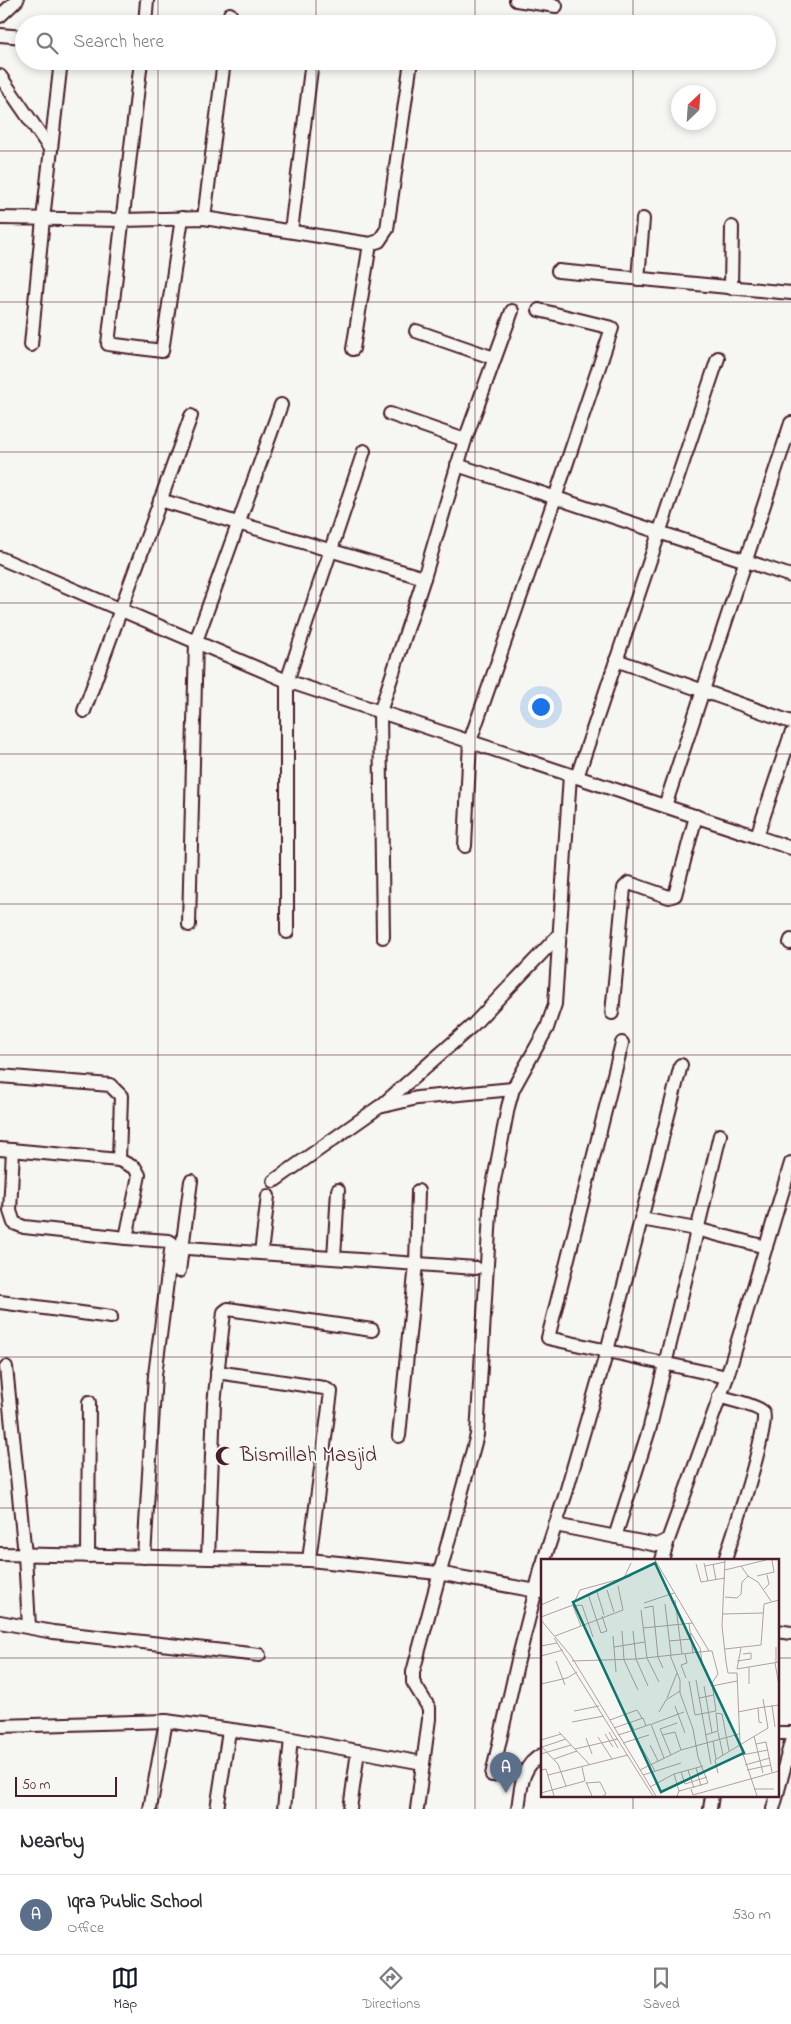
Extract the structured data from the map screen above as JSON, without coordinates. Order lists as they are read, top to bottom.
{
  "places": {
    "mosque": ["Bismillah Masjid"]
  },
  "scale_bar": "50 m",
  "north": "top right",
  "page": {
    "search": "Search here",
    "pins": "A",
    "scale": "50 m",
    "heading": "Nearby",
    "list": [
      {
        "mark": "A",
        "name": "Iqra Public School",
        "note": "Office",
        "value": "530 m"
      }
    ],
    "nav": ["Map", "Directions", "Saved"]
  }
}
